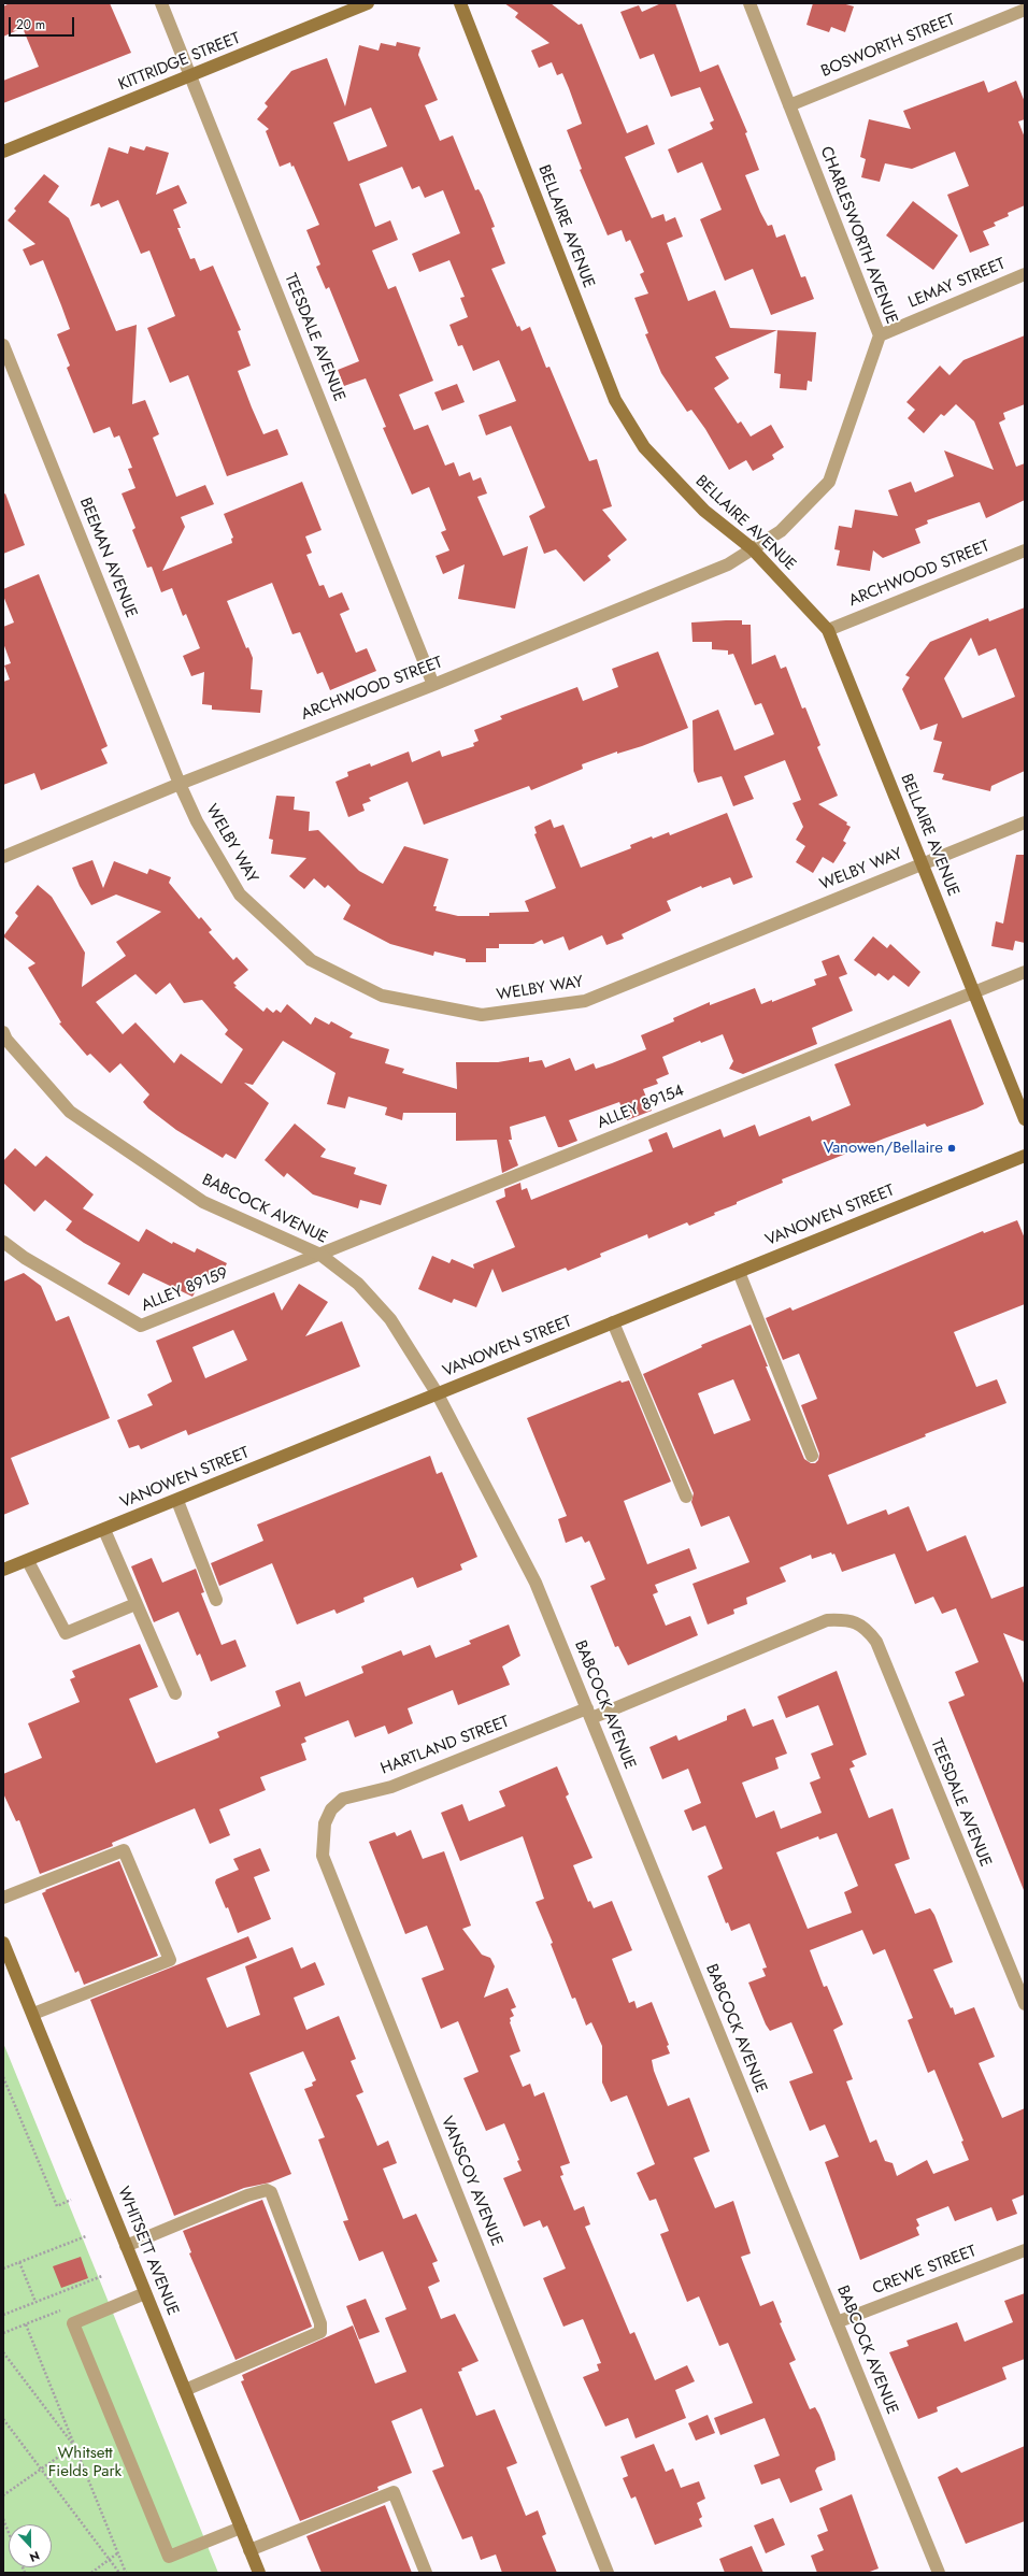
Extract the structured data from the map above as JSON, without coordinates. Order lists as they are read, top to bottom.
{
  "streets": {
    "main road": [
      "KITTRIDGE STREET",
      "BELLAIRE AVENUE",
      "VANOWEN STREET",
      "WHITSETT AVENUE"
    ],
    "street": [
      "BOSWORTH STREET",
      "CHARLESWORTH AVENUE",
      "LEMAY STREET",
      "TEESDALE AVENUE",
      "BEEMAN AVENUE",
      "ARCHWOOD STREET",
      "WELBY WAY",
      "ALLEY 89154",
      "BABCOCK AVENUE",
      "ALLEY 89159",
      "HARTLAND STREET",
      "VANSCOY AVENUE",
      "CREWE STREET"
    ]
  },
  "crossings": [
    ["BOSWORTH STREET", "CHARLESWORTH AVENUE"],
    ["KITTRIDGE STREET", "TEESDALE AVENUE"],
    ["BELLAIRE AVENUE", "CHARLESWORTH AVENUE"],
    ["BELLAIRE AVENUE", "ARCHWOOD STREET"],
    ["BELLAIRE AVENUE", "WELBY WAY"],
    ["BELLAIRE AVENUE", "ALLEY 89154"],
    ["CHARLESWORTH AVENUE", "LEMAY STREET"],
    ["CHARLESWORTH AVENUE", "ARCHWOOD STREET"],
    ["TEESDALE AVENUE", "ARCHWOOD STREET"],
    ["TEESDALE AVENUE", "HARTLAND STREET"],
    ["BEEMAN AVENUE", "ARCHWOOD STREET"],
    ["BEEMAN AVENUE", "WELBY WAY"],
    ["ARCHWOOD STREET", "WELBY WAY"],
    ["ALLEY 89154", "BABCOCK AVENUE"],
    ["ALLEY 89154", "ALLEY 89159"],
    ["BABCOCK AVENUE", "VANOWEN STREET"],
    ["BABCOCK AVENUE", "ALLEY 89159"],
    ["BABCOCK AVENUE", "HARTLAND STREET"],
    ["BABCOCK AVENUE", "CREWE STREET"],
    ["HARTLAND STREET", "VANSCOY AVENUE"]
  ],
  "parks": ["Whitsett Fields Park"],
  "places": ["Vanowen/Bellaire"],
  "scale_bar": "20 m",
  "north": "bottom"
}
